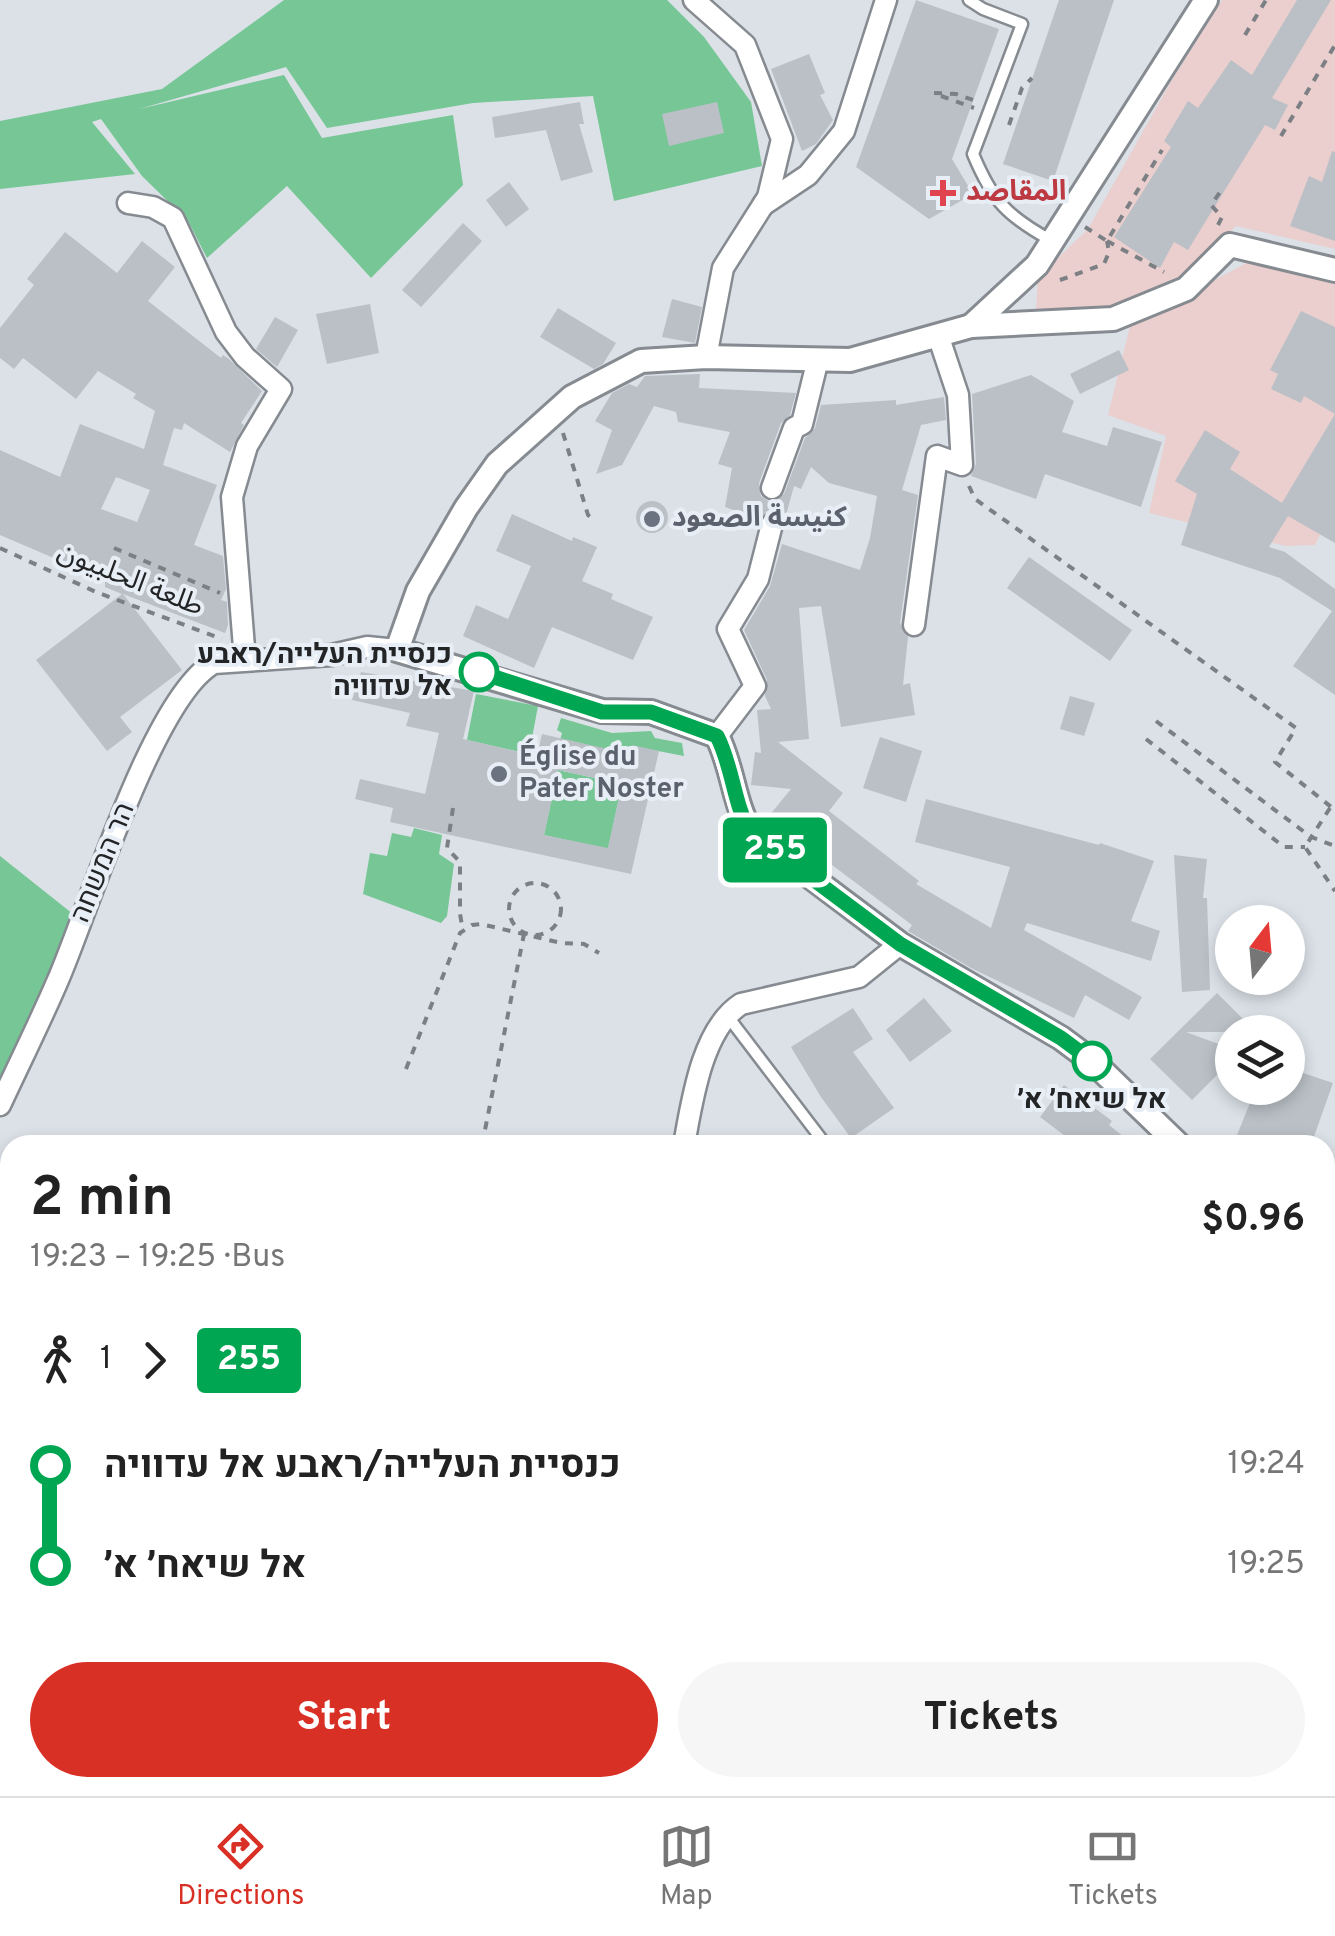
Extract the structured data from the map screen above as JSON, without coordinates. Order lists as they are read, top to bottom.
{
  "streets": {
    "street": ["הר המשחה"],
    "path": ["طلعة الحلبيون"]
  },
  "crossings": [
    ["طلعة الحلبيون", "הר המשחה"]
  ],
  "places": {
    "health": ["المقاصد"],
    "other": [
      "كنيسة الصعود",
      "כנסיית העלייה/ראבע אל עדוויה",
      "Église du Pater Noster",
      "אל שיאח׳ א׳"
    ]
  },
  "lines": ["bus line 255"],
  "north": "top",
  "page": {
    "on_map": "255",
    "heading": ["2 min", "19:23 – 19:25 · Bus", "$0.96"],
    "legs": ["1", "255"],
    "list": [
      {
        "name": "כנסיית העלייה/ראבע אל עדוויה",
        "value": "19:24"
      },
      {
        "name": "אל שיאח׳ א׳",
        "value": "19:25"
      }
    ],
    "buttons": ["Start", "Tickets"],
    "tabs": ["Directions", "Map", "Tickets"]
  }
}
